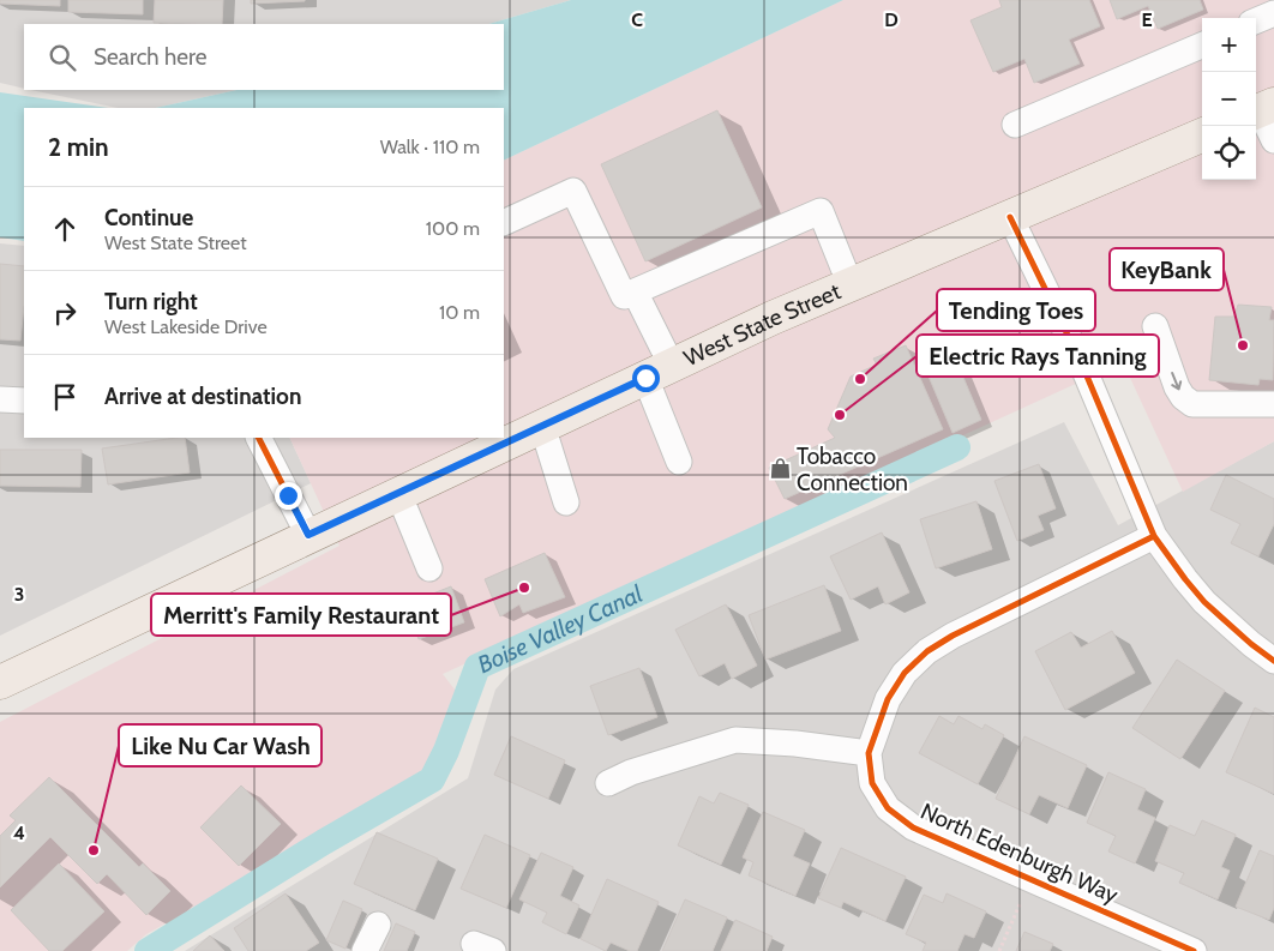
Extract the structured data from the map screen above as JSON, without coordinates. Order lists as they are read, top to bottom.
{
  "streets": {
    "main road": ["West State Street"],
    "street": ["North Edenburgh Way"]
  },
  "water": ["Boise Valley Canal"],
  "places": {
    "other": [
      "KeyBank",
      "Tending Toes",
      "Electric Rays Tanning",
      "Merritt's Family Restaurant",
      "Like Nu Car Wash"
    ],
    "shop": ["Tobacco Connection"]
  },
  "page": {
    "map_buttons": ["+", "−"],
    "search": "Search here",
    "heading": ["2 min", "Walk · 110 m"],
    "list": [
      ["Continue", "West State Street", "100 m"],
      ["Turn right", "West Lakeside Drive", "10 m"],
      "Arrive at destination"
    ]
  },
  "grid": {
    "columns": ["C", "D", "E"],
    "rows": ["3", "4"]
  }
}
